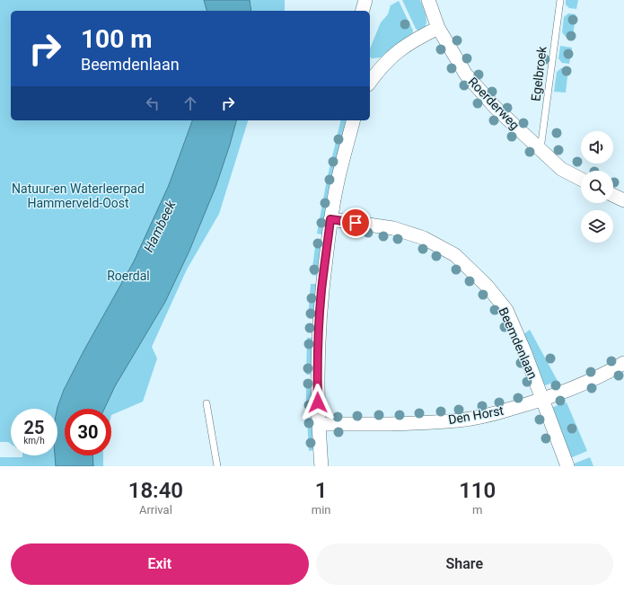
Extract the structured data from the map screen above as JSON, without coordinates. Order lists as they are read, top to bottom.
{
  "streets": {
    "street": ["Roerderweg", "Beemdenlaan", "Den Horst"],
    "lane": ["Egelbroek"]
  },
  "crossings": [
    ["Egelbroek", "Roerderweg"],
    ["Beemdenlaan", "Den Horst"]
  ],
  "water": ["Hambeek"],
  "parks": ["Natuur-en Waterleerpad Hammerveld-Oost", "Roerdal"],
  "page": {
    "turn": ["100 m", "Beemdenlaan"],
    "speed": "25 km/h",
    "limit": "30",
    "eta": [
      "18:40",
      "Arrival",
      "1",
      "min",
      "110",
      "m"
    ],
    "buttons": ["Exit", "Share"]
  }
}
